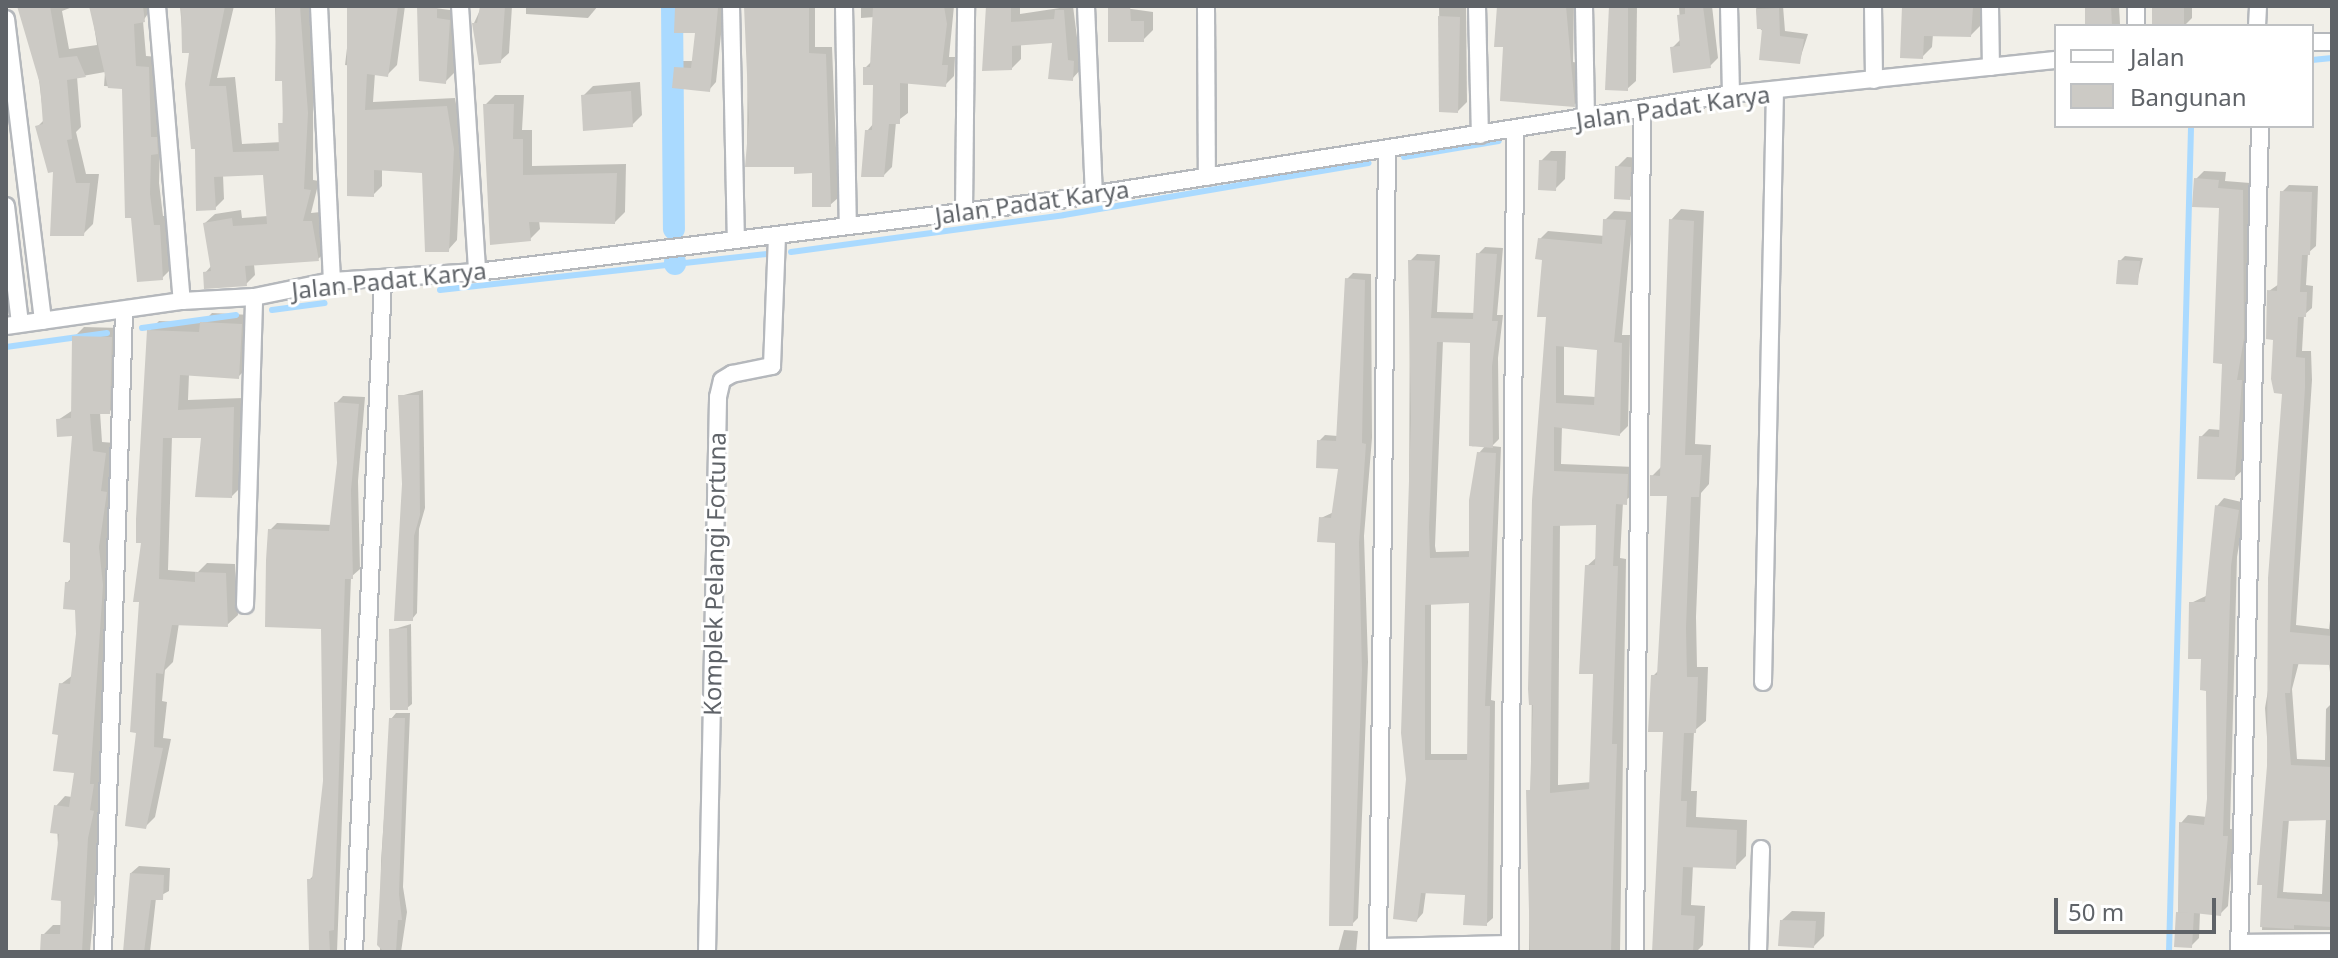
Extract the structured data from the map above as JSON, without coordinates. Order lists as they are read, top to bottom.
{
  "streets": {
    "street": ["Jalan Padat Karya", "Komplek Pelangi Fortuna"]
  },
  "crossings": [
    ["Jalan Padat Karya", "Komplek Pelangi Fortuna"]
  ],
  "legend": ["Jalan", "Bangunan"],
  "scale_bar": "50 m"
}
